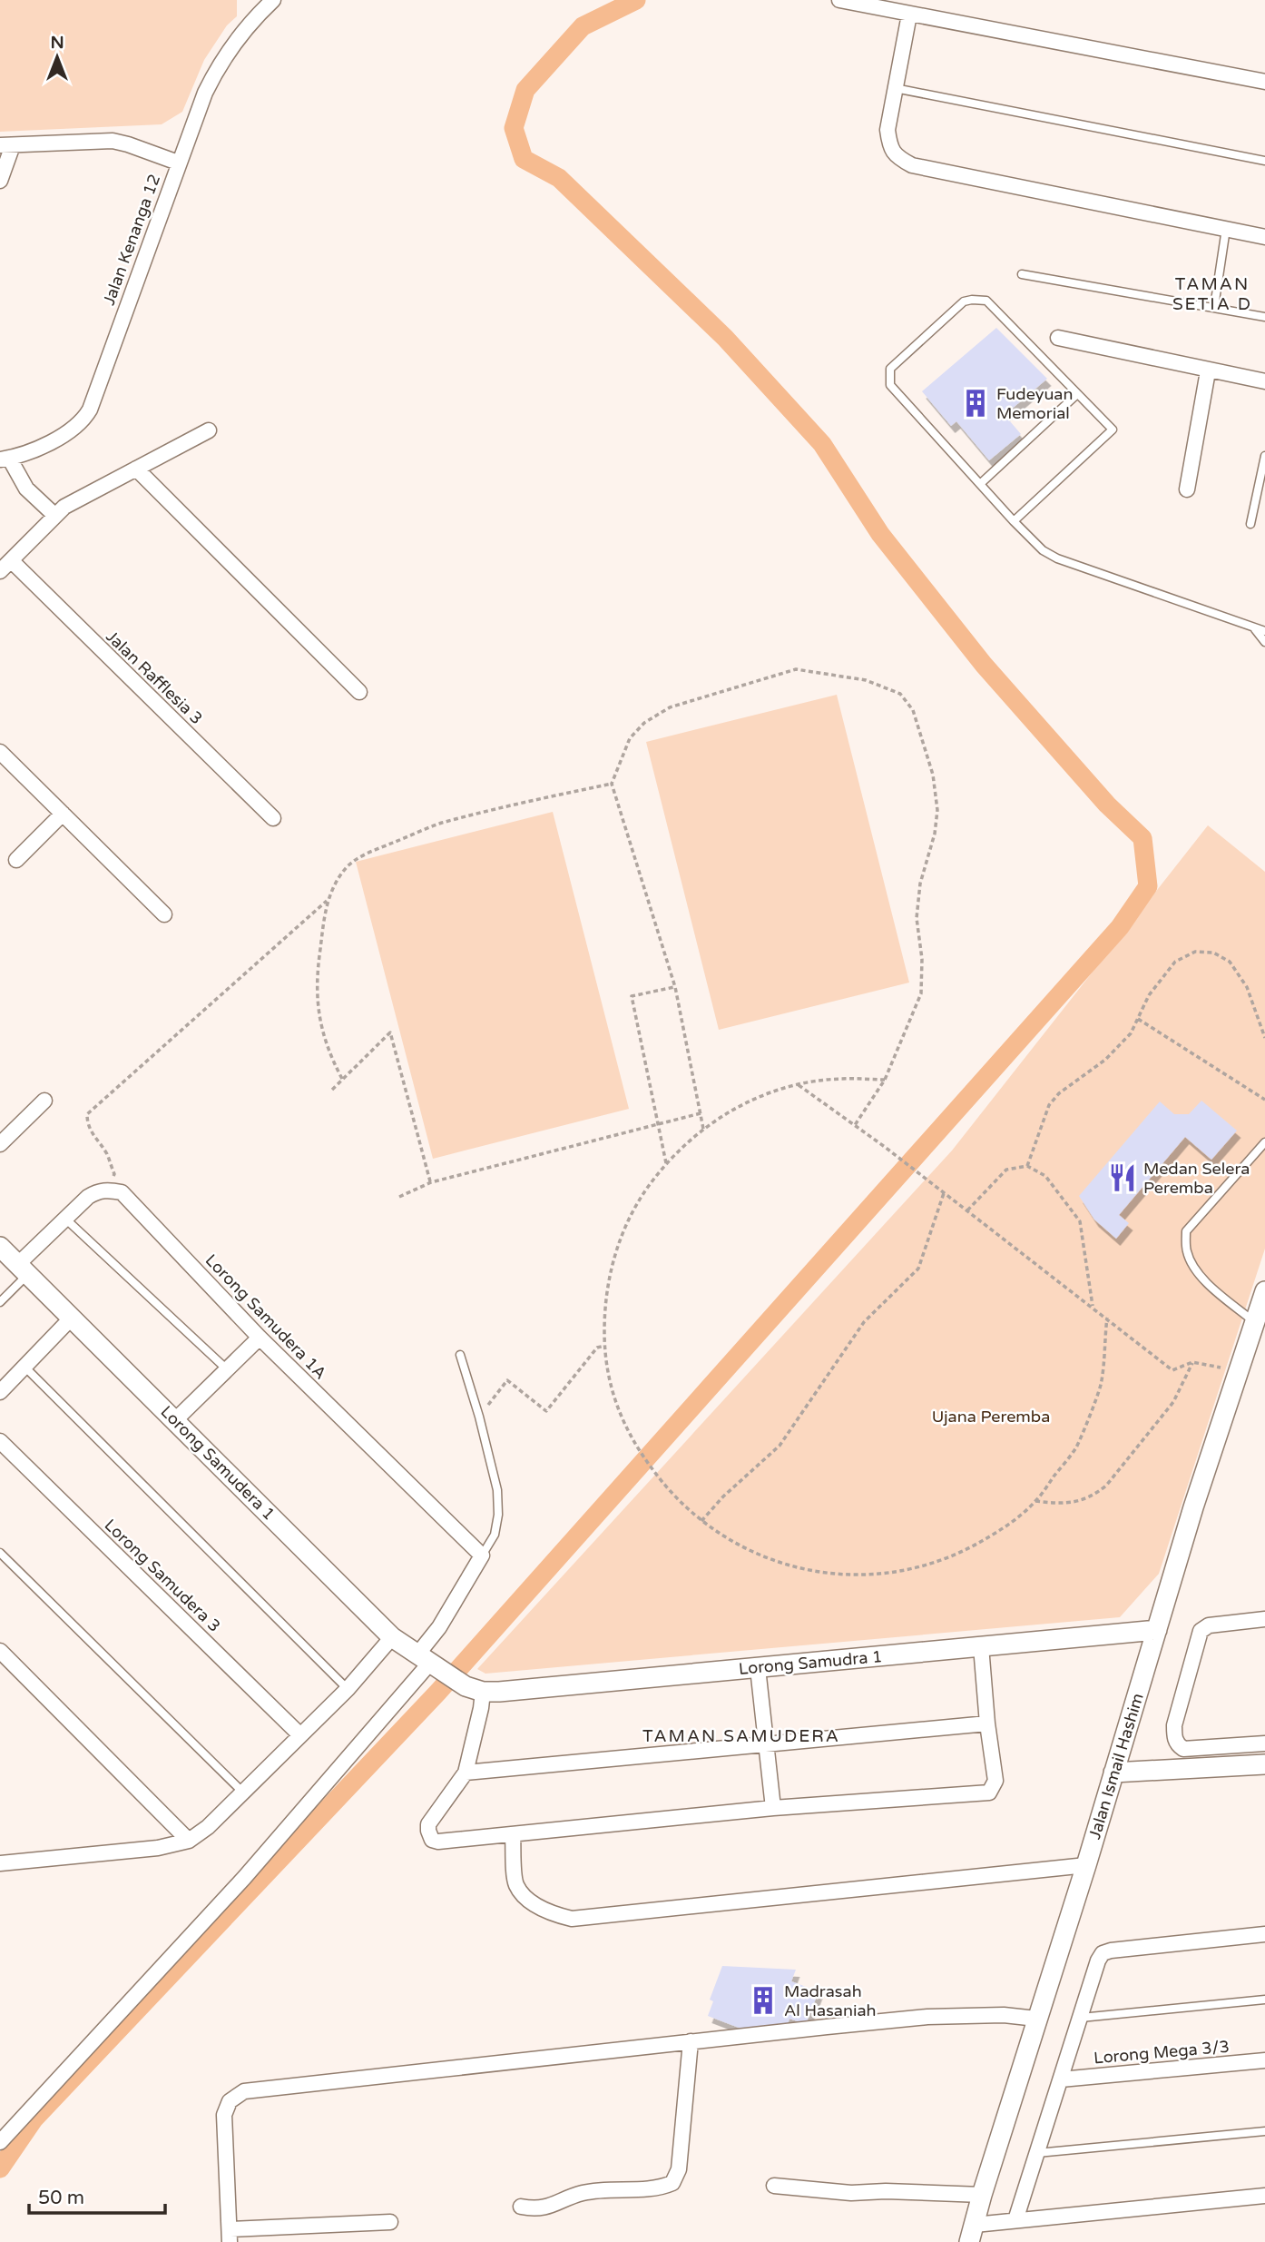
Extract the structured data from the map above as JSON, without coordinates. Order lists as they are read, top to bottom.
{
  "streets": {
    "street": [
      "Jalan Kenanga 12",
      "Jalan Rafflesia 3",
      "Lorong Samudera 1A",
      "Lorong Samudera 1",
      "Lorong Samudera 3",
      "Lorong Samudra 1",
      "Jalan Ismail Hashim",
      "Lorong Mega 3/3"
    ]
  },
  "crossings": [
    ["Lorong Samudera 1", "Lorong Samudra 1"],
    ["Lorong Samudra 1", "Jalan Ismail Hashim"]
  ],
  "districts": ["TAMAN SETIA D", "TAMAN SAMUDERA"],
  "parks": ["Ujana Peremba"],
  "places": {
    "building": ["Fudeyuan Memorial", "Madrasah Al Hasaniah"],
    "restaurant": ["Medan Selera Peremba"]
  },
  "scale_bar": "50 m",
  "north": "top"
}
